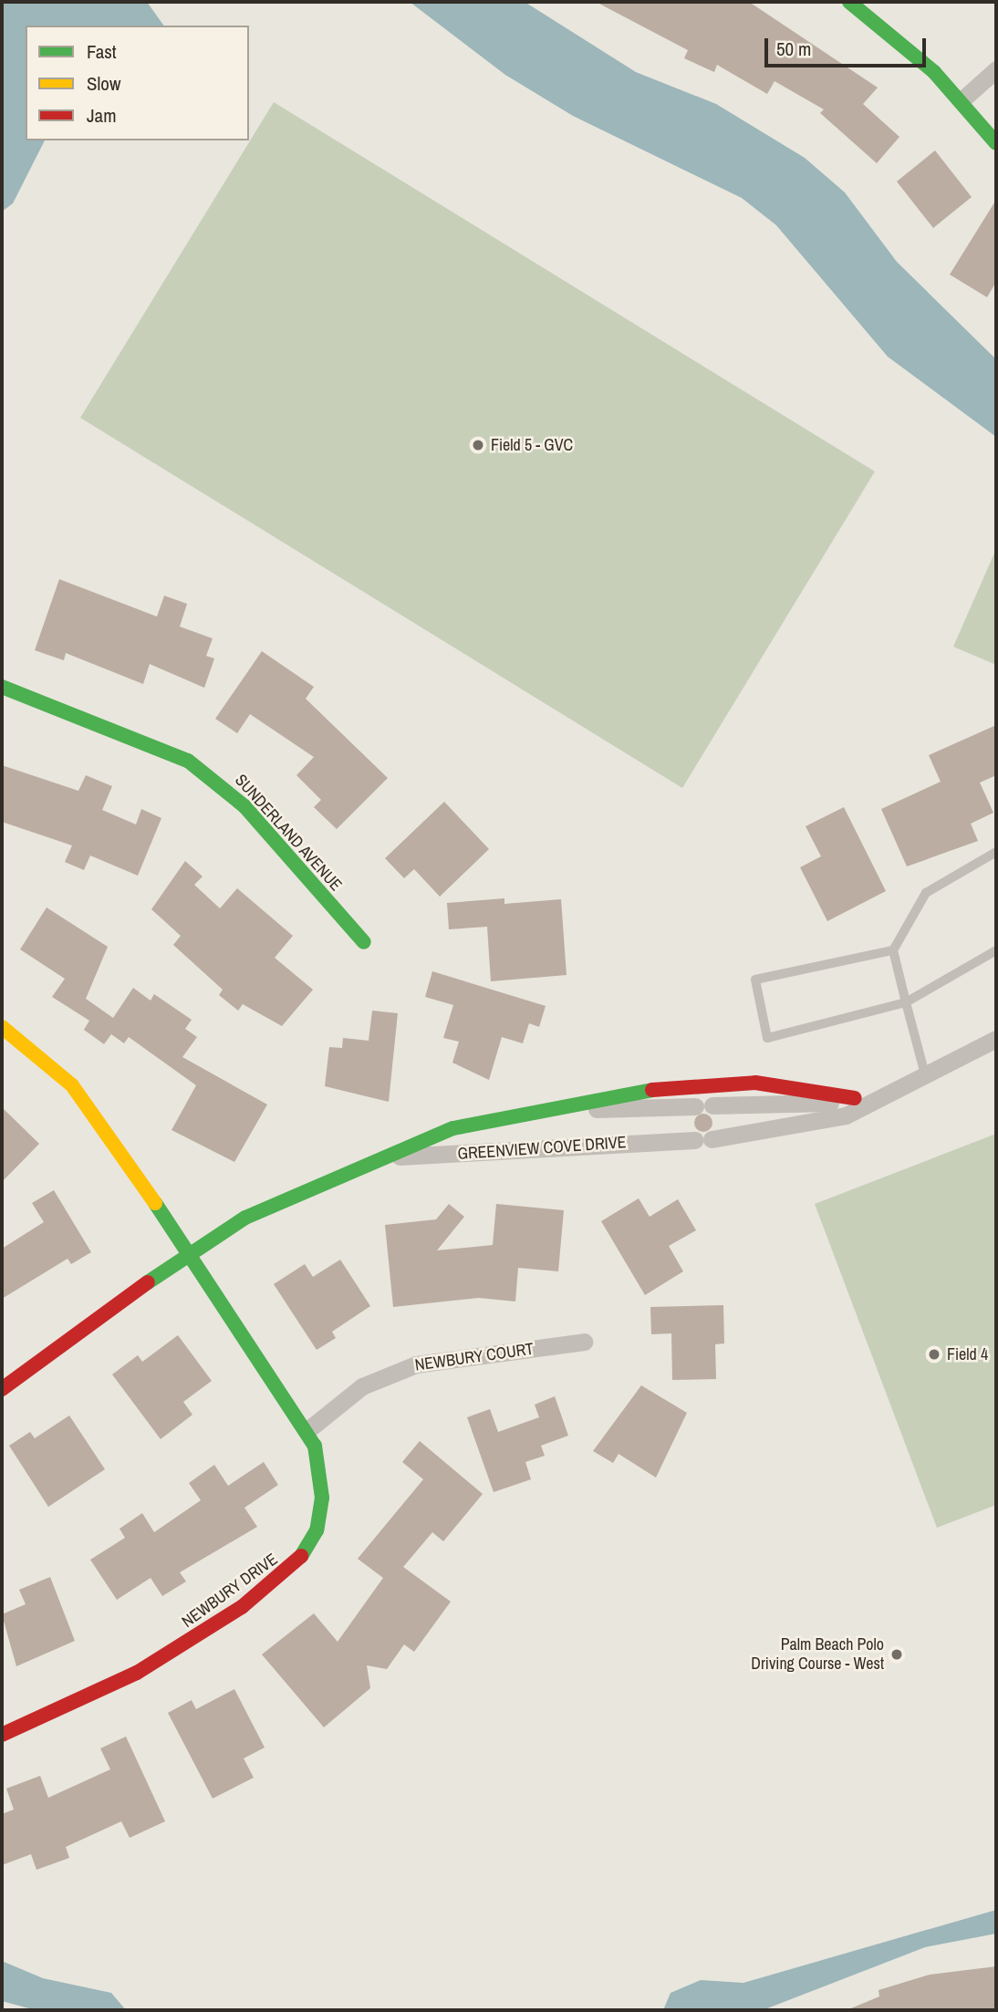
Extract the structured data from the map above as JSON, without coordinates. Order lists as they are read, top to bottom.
{
  "streets": {
    "street": [
      "SUNDERLAND AVENUE",
      "GREENVIEW COVE DRIVE",
      "NEWBURY COURT",
      "NEWBURY DRIVE"
    ]
  },
  "crossings": [
    ["GREENVIEW COVE DRIVE", "NEWBURY DRIVE"],
    ["NEWBURY COURT", "NEWBURY DRIVE"]
  ],
  "places": ["Field 5 - GVC", "Field 4", "Palm Beach Polo Driving Course - West"],
  "legend": ["Fast", "Slow", "Jam"],
  "scale_bar": "50 m"
}
